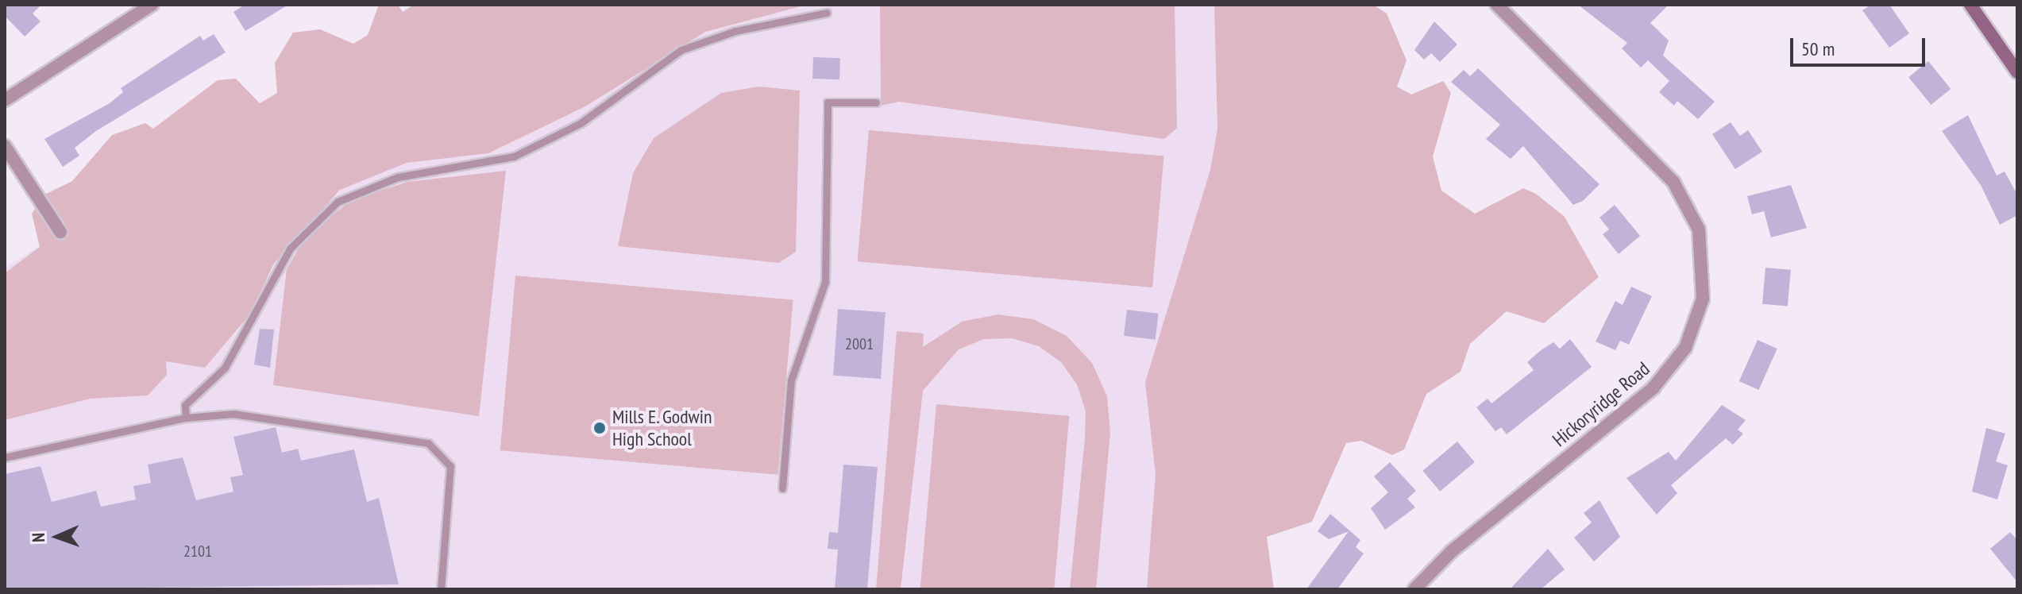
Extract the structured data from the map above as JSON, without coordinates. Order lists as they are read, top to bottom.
{
  "streets": {
    "street": ["Hickoryridge Road"]
  },
  "places": ["Mills E. Godwin High School"],
  "house_numbers": ["2001", "2101"],
  "scale_bar": "50 m",
  "north": "left"
}
